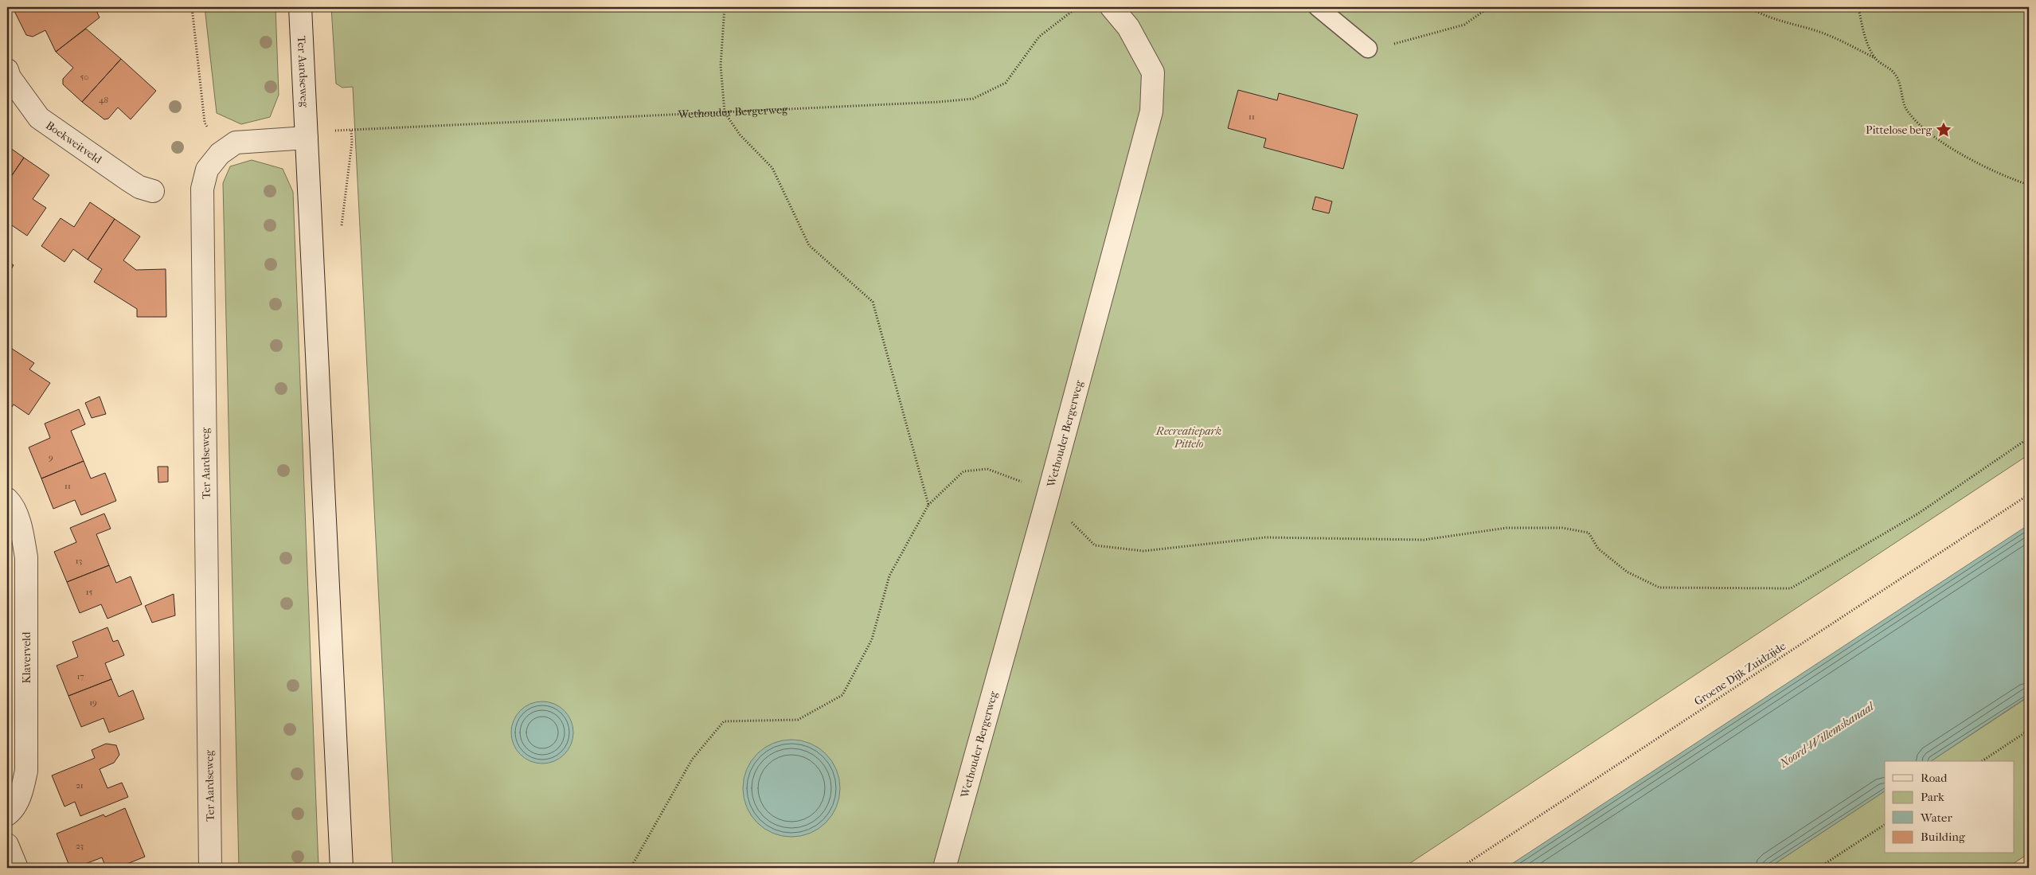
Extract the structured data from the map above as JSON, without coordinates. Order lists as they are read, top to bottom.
{
  "streets": {
    "street": [
      "Ter Aardseweg",
      "Wethouder Bergerweg",
      "Boekweitveld",
      "Klaverveld"
    ],
    "path": ["Groene Dijk Zuidzijde"]
  },
  "water": ["Noord-Willemskanaal"],
  "parks": ["Recreatiepark Pittelo"],
  "places": {
    "place": ["Pittelose berg"]
  },
  "house_numbers": [
    "50",
    "48",
    "11",
    "9",
    "11",
    "13",
    "15",
    "17",
    "19",
    "21",
    "23"
  ],
  "legend": [
    "Road",
    "Park",
    "Water",
    "Building"
  ]
}
